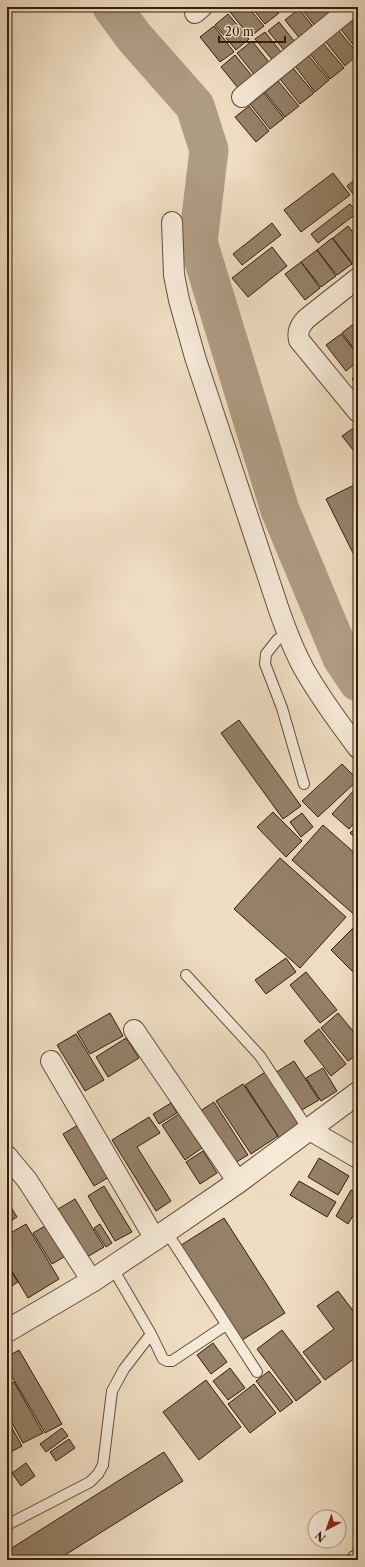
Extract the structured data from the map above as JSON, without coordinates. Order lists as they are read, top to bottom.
{
  "scale_bar": "20 m",
  "north": "bottom left"
}
